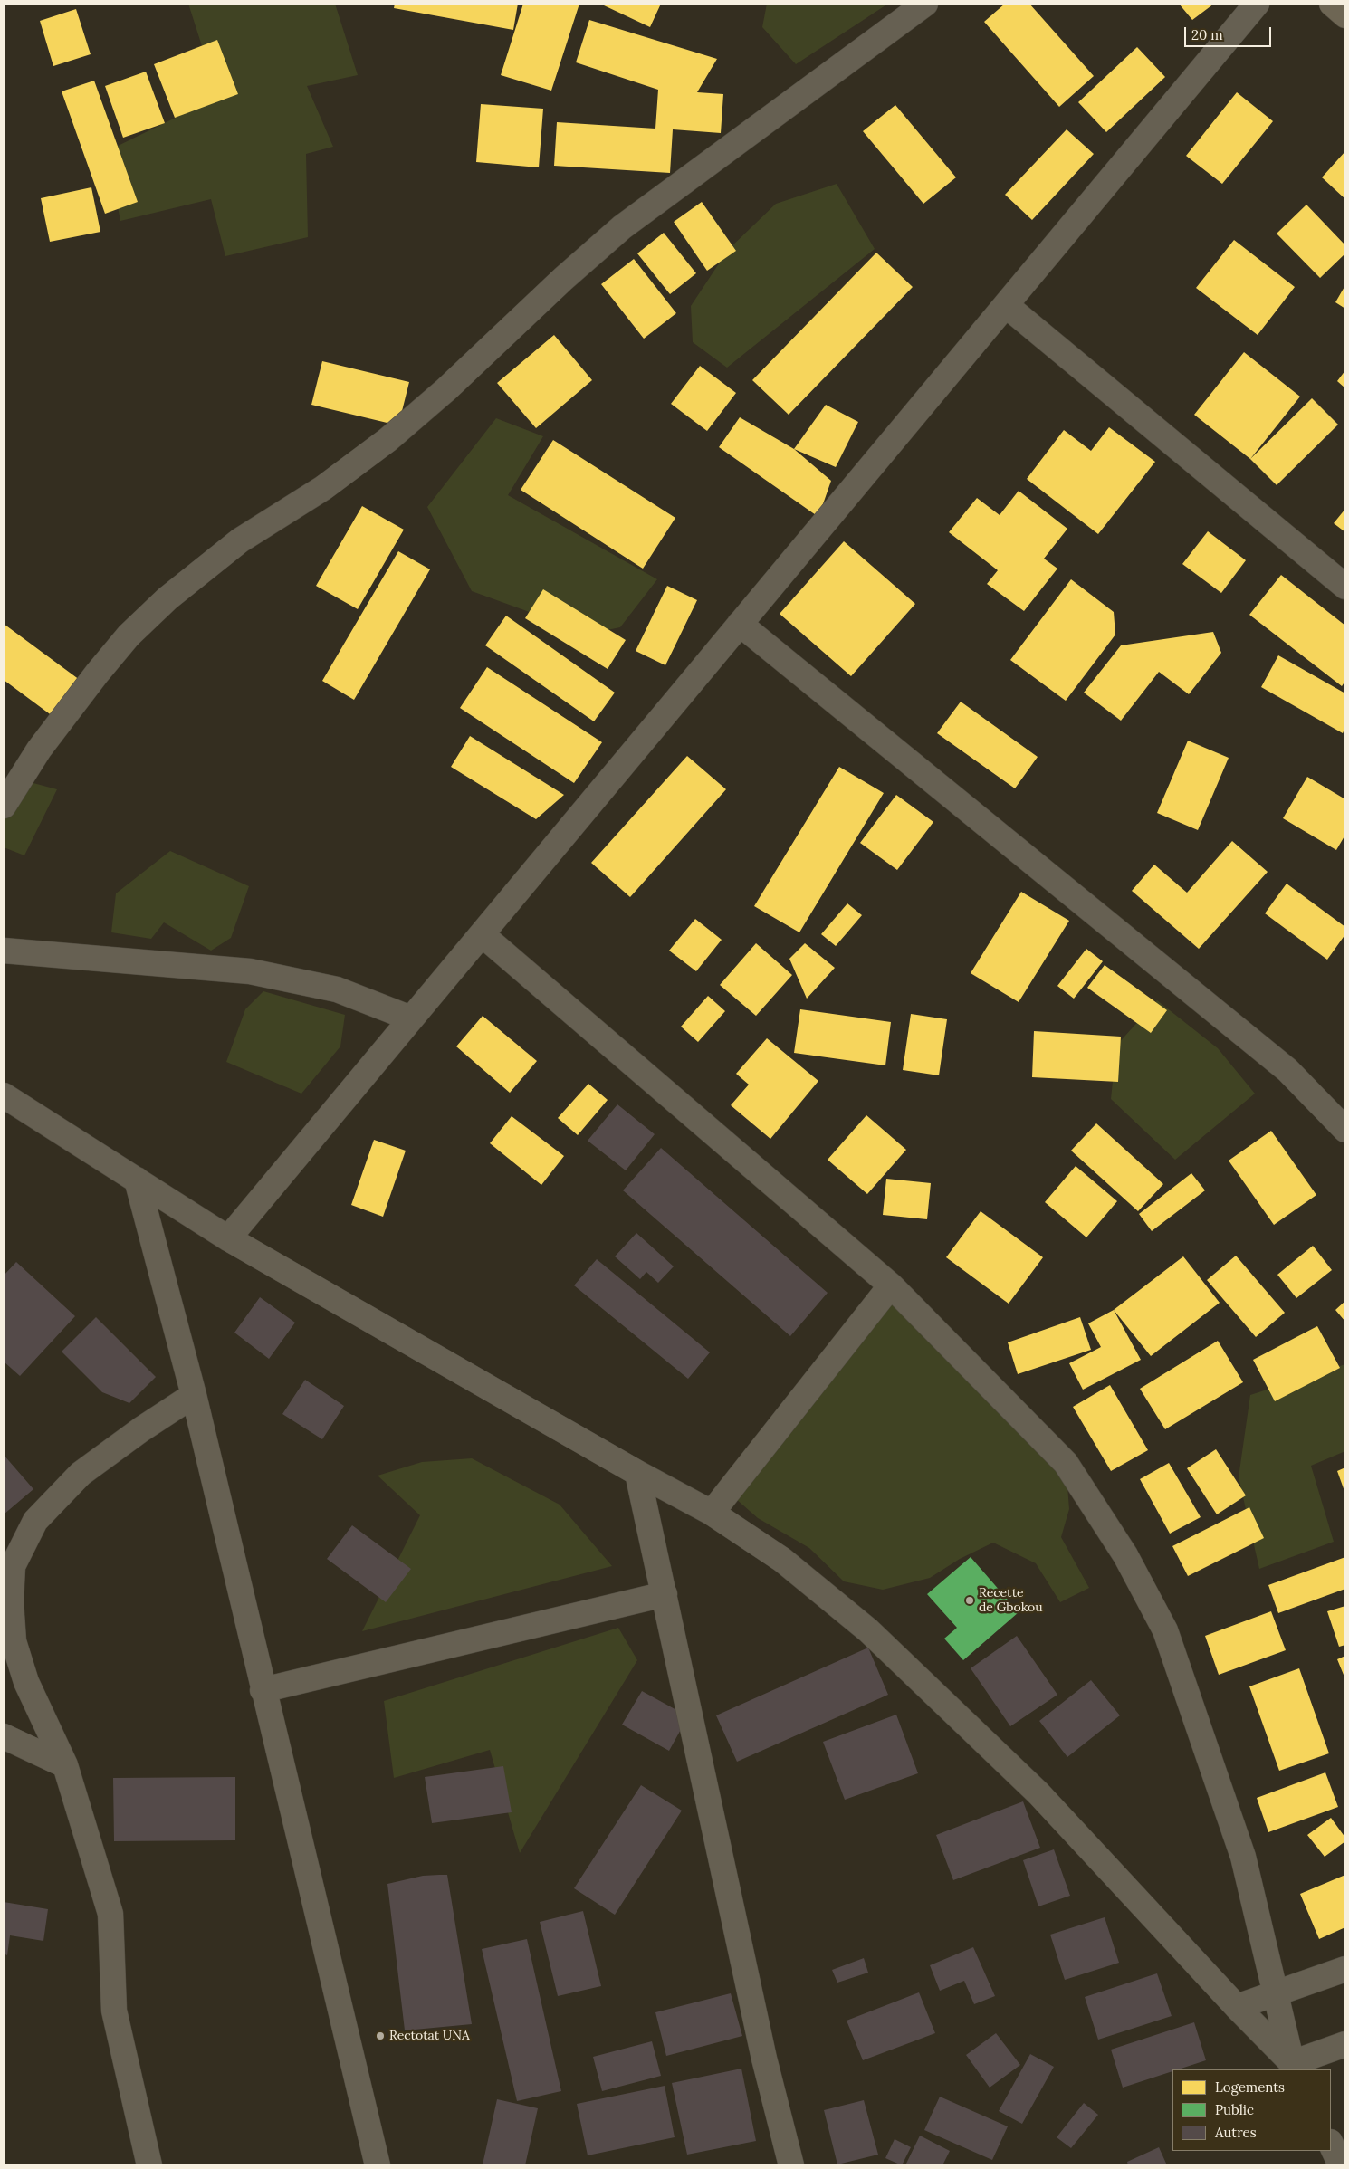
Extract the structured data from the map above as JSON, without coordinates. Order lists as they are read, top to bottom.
{
  "places": ["Recette de Gbokou", "Rectotat UNA"],
  "legend": ["Logements", "Public", "Autres"],
  "scale_bar": "20 m"
}
